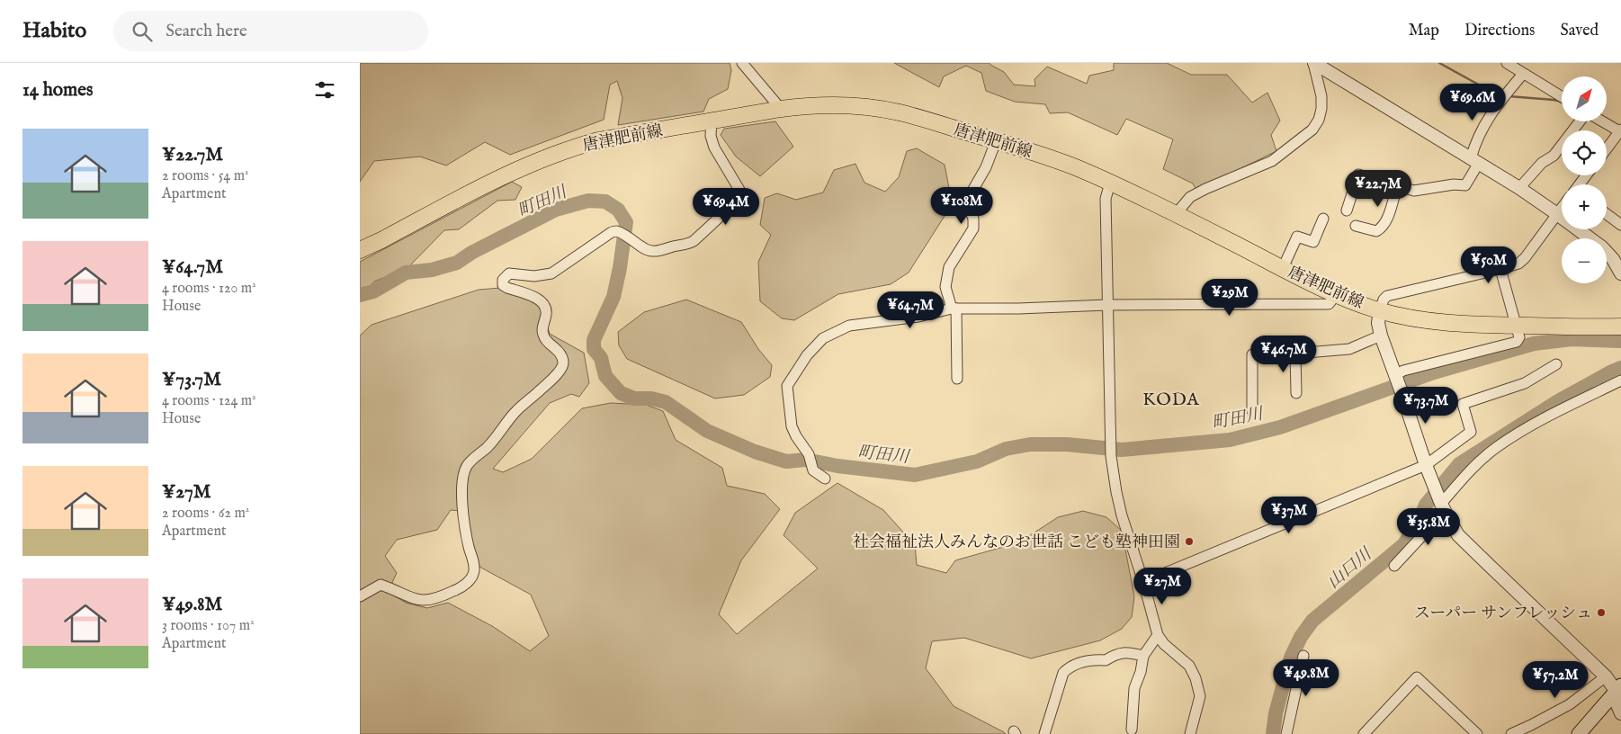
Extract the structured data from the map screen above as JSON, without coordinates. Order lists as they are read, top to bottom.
{
  "streets": {
    "main road": ["唐津肥前線"]
  },
  "districts": ["KODA"],
  "water": ["町田川", "山口川"],
  "places": ["社会福祉法人みんなのお世話 こども塾神田園", "スーパー サンフレッシュ"],
  "north": "top right",
  "page": {
    "header": "Habito",
    "search": "Search here",
    "nav": ["Map", "Directions", "Saved"],
    "heading": "14 homes",
    "map_buttons": ["+", "−"],
    "price": [
      "¥69.6M",
      "¥22.7M",
      "¥108M",
      "¥69.4M",
      "¥50M",
      "¥29M",
      "¥64.7M",
      "¥46.7M",
      "¥73.7M",
      "¥37M",
      "¥35.8M",
      "¥27M",
      "¥49.8M",
      "¥57.2M"
    ],
    "list": [
      {
        "name": "¥22.7M",
        "note": "2 rooms · 54 m² · Apartment"
      },
      {
        "name": "¥64.7M",
        "note": "4 rooms · 120 m² · House"
      },
      {
        "name": "¥73.7M",
        "note": "4 rooms · 124 m² · House"
      },
      {
        "name": "¥27M",
        "note": "2 rooms · 62 m² · Apartment"
      },
      {
        "name": "¥49.8M",
        "note": "3 rooms · 107 m² · Apartment"
      }
    ]
  }
}
